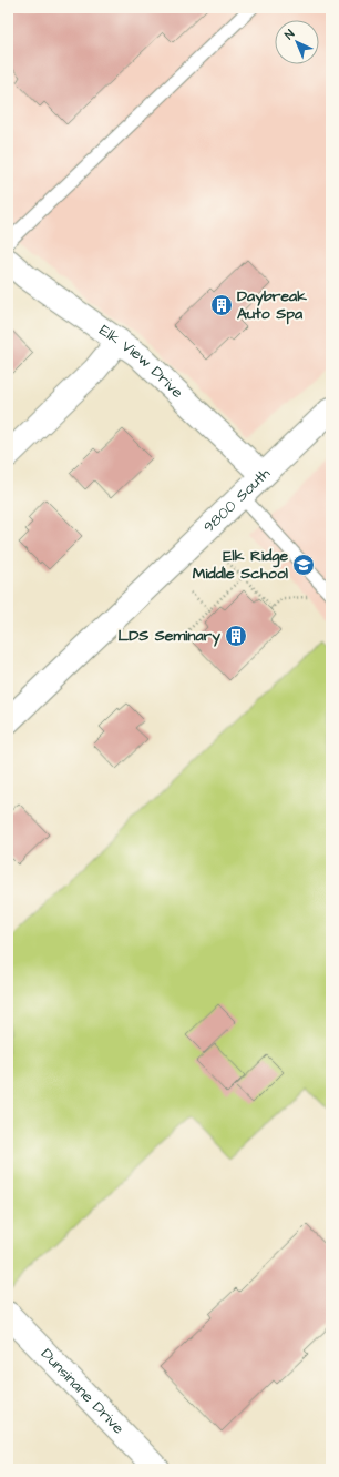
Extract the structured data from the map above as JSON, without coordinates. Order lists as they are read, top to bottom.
{
  "streets": {
    "street": ["Elk View Drive", "9800 South", "Dunsinane Drive"]
  },
  "crossings": [
    ["Elk View Drive", "9800 South"]
  ],
  "places": {
    "building": ["Daybreak Auto Spa", "LDS Seminary"],
    "school or university": ["Elk Ridge Middle School"]
  },
  "north": "top left"
}
